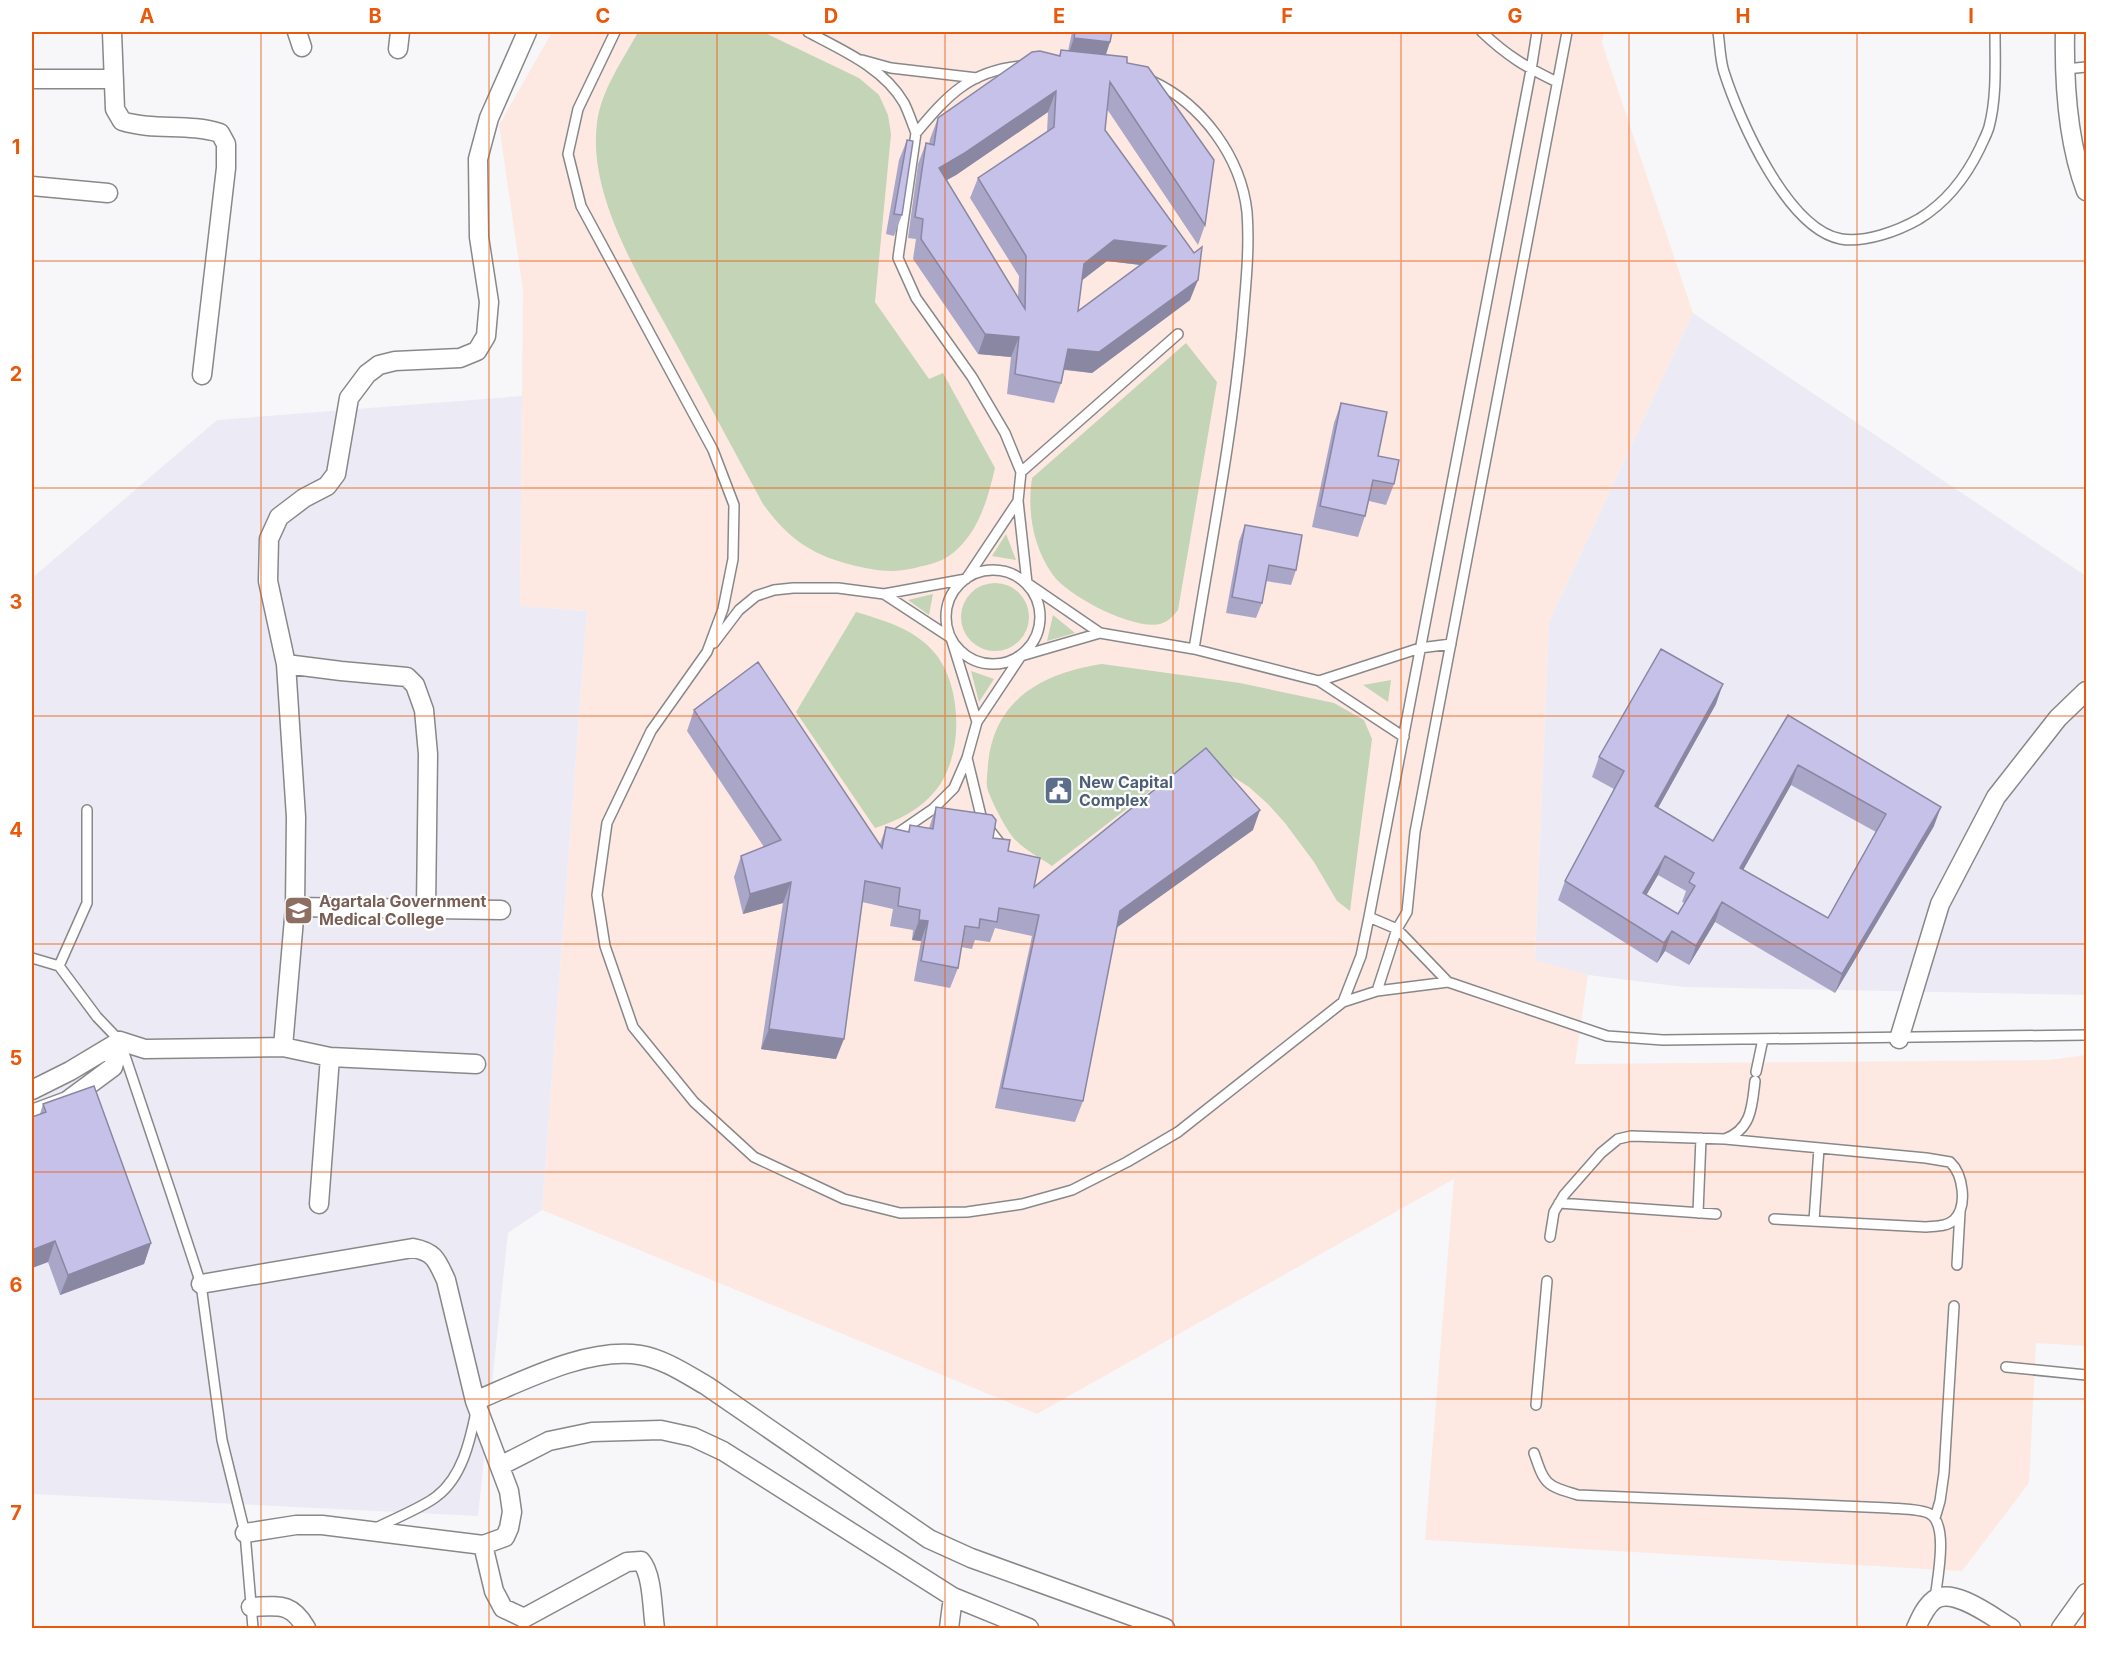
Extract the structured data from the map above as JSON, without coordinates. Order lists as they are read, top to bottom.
{
  "places": {
    "public building": ["New Capital Complex"],
    "school or university": ["Agartala Government Medical College"]
  },
  "grid": {
    "columns": [
      "A",
      "B",
      "C",
      "D",
      "E",
      "F",
      "G",
      "H",
      "I"
    ],
    "rows": [
      "1",
      "2",
      "3",
      "4",
      "5",
      "6",
      "7"
    ]
  }
}
